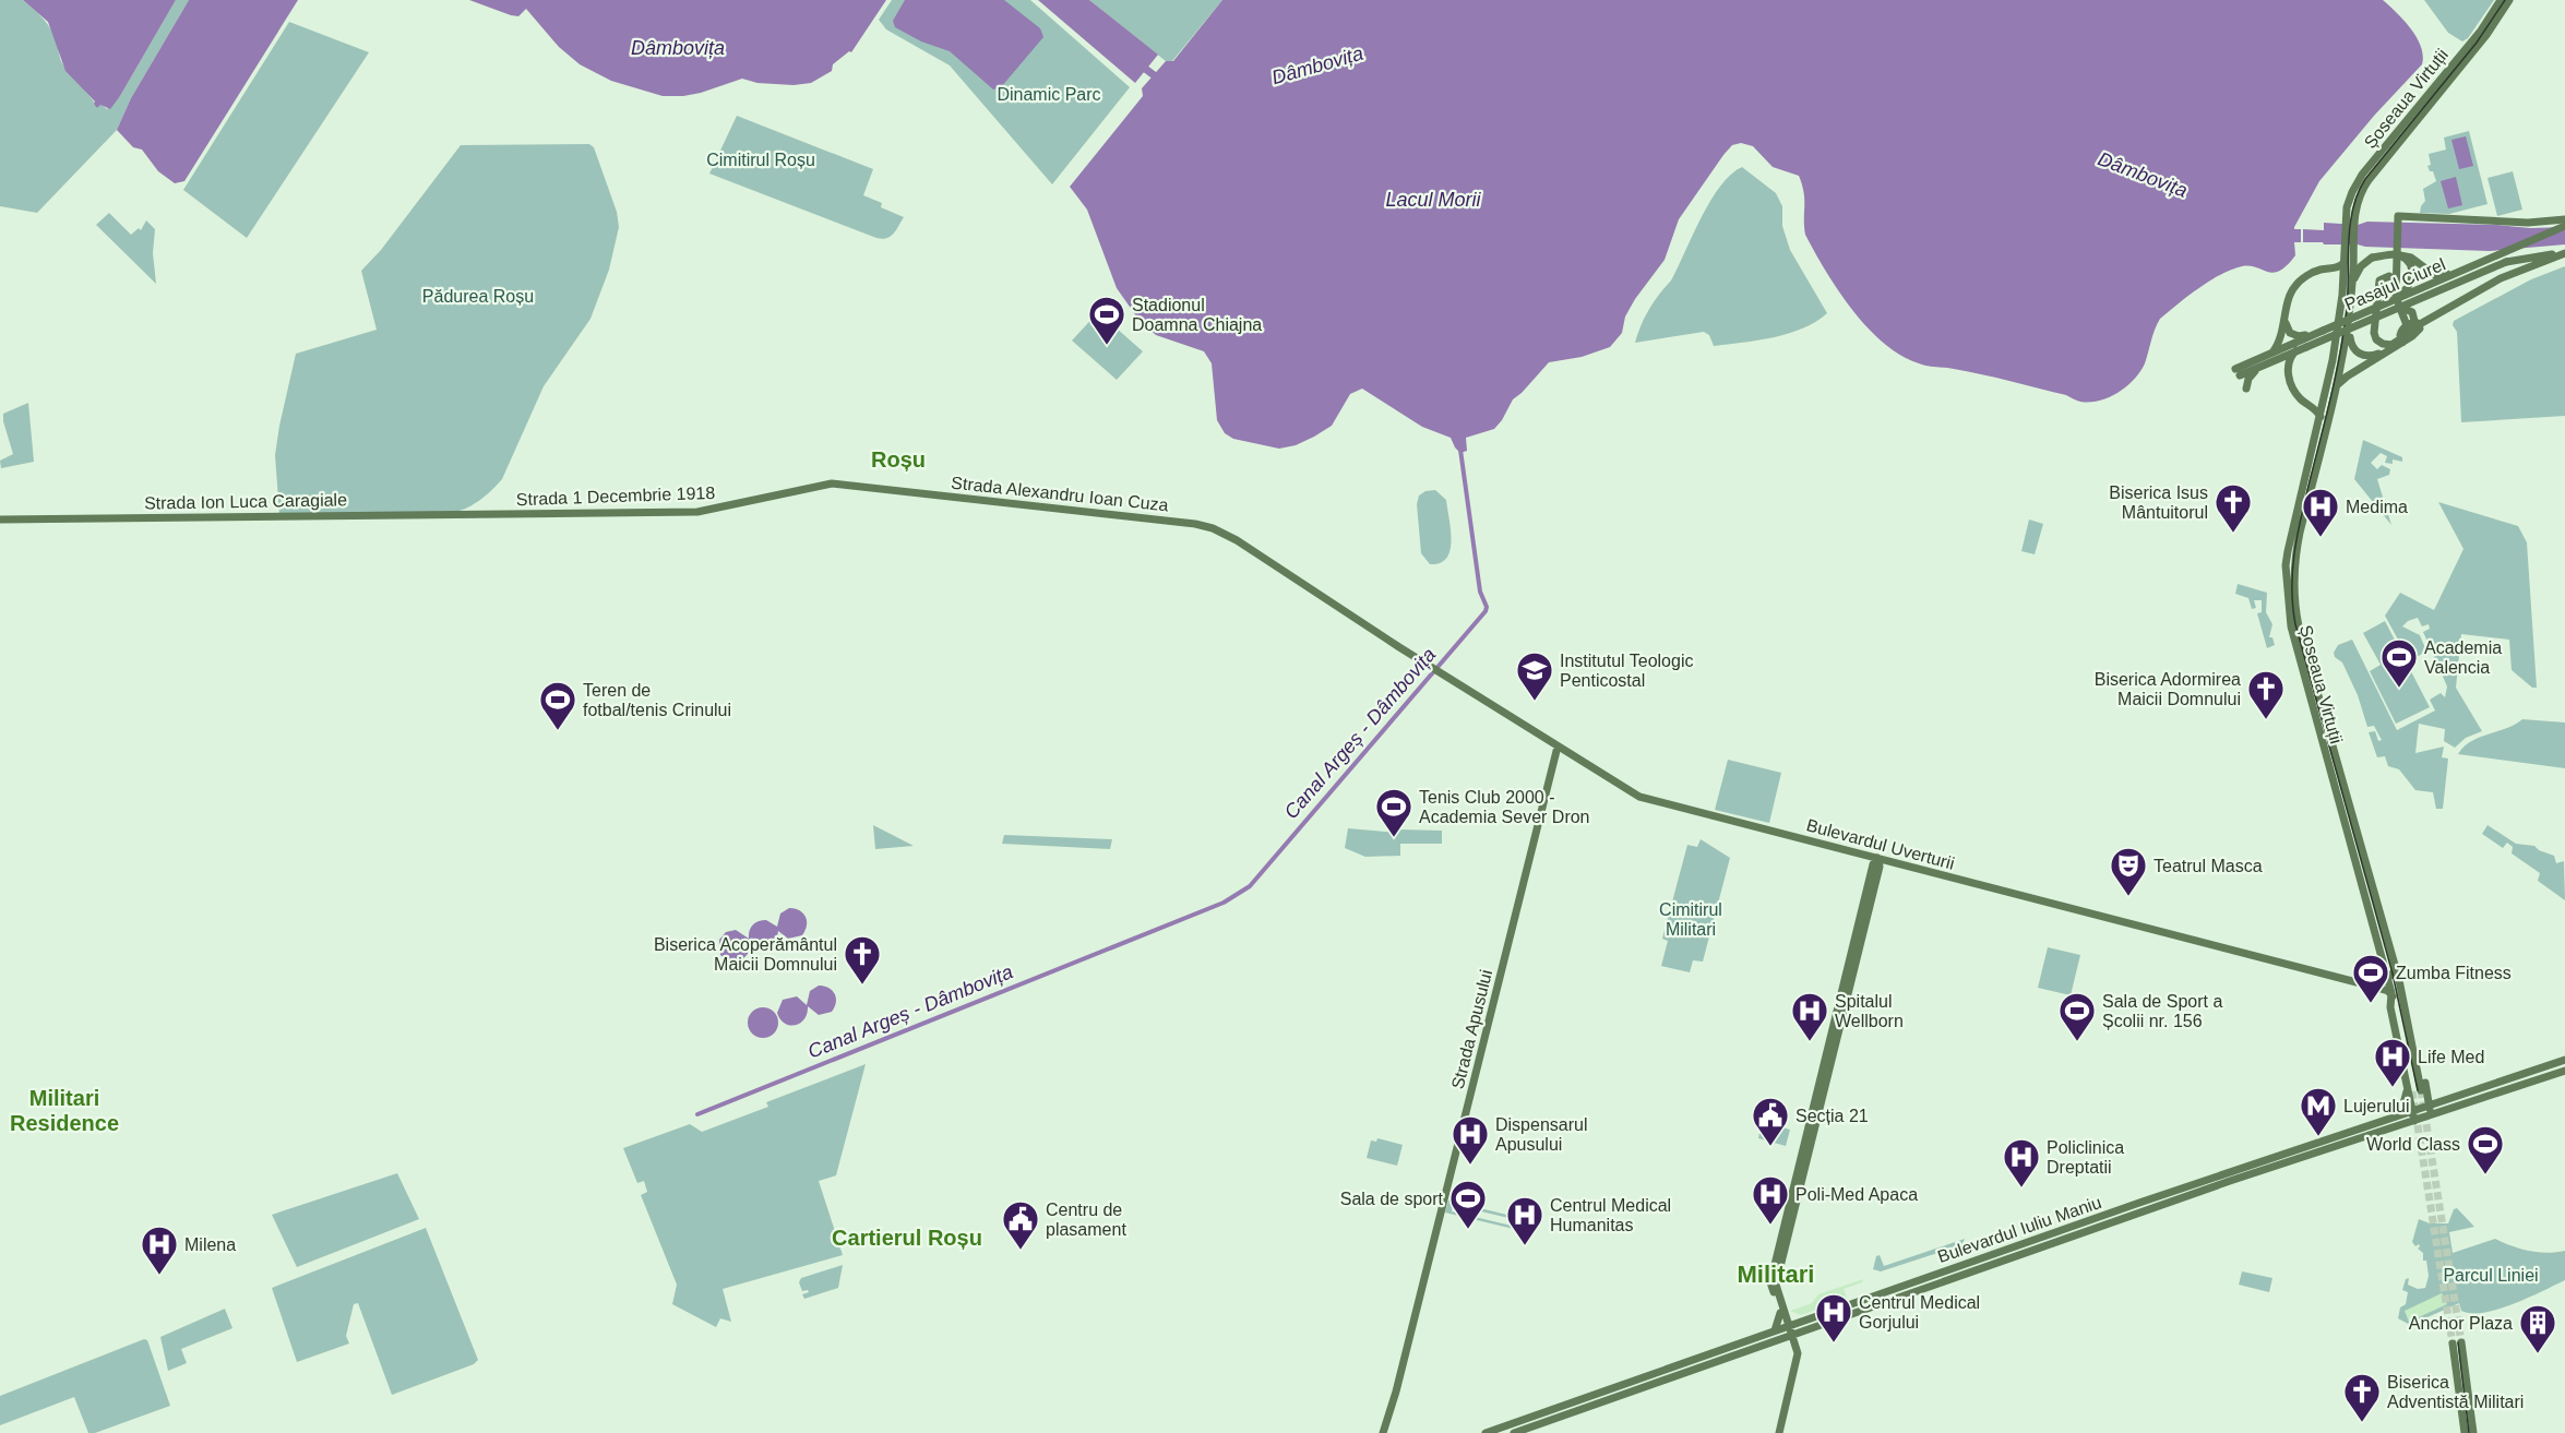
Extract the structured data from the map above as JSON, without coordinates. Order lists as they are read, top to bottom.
{
  "streets": {
    "main road": [
      "Șoseaua Virtuții",
      "Pasajul Ciurel",
      "Strada Alexandru Ioan Cuza",
      "Strada 1 Decembrie 1918",
      "Strada Ion Luca Caragiale",
      "Bulevardul Uverturii",
      "Strada Apusului",
      "Bulevardul Iuliu Maniu"
    ]
  },
  "crossings": [
    ["Șoseaua Virtuții", "Bulevardul Uverturii"],
    ["Șoseaua Virtuții", "Bulevardul Iuliu Maniu"],
    ["Strada Alexandru Ioan Cuza", "Strada 1 Decembrie 1918"],
    ["Strada Alexandru Ioan Cuza", "Bulevardul Uverturii"],
    ["Strada 1 Decembrie 1918", "Strada Ion Luca Caragiale"],
    ["Bulevardul Uverturii", "Strada Apusului"]
  ],
  "districts": [
    "Roșu",
    "Militari Residence",
    "Cartierul Roșu",
    "Militari"
  ],
  "water": ["Dâmbovița", "Lacul Morii", "Canal Argeș - Dâmbovița"],
  "parks": [
    "Dinamic Parc",
    "Cimitirul Roșu",
    "Pădurea Roșu",
    "Cimitirul Militari",
    "Parcul Liniei"
  ],
  "places": {
    "sports": [
      "Stadionul Doamna Chiajna",
      "Academia Valencia",
      "Teren de fotbal/tenis Crinului",
      "Tenis Club 2000 - Academia Sever Dron",
      "Zumba Fitness",
      "Sala de Sport a Școlii nr. 156",
      "World Class",
      "Sala de sport"
    ],
    "church": [
      "Biserica Isus Mântuitorul",
      "Biserica Adormirea Maicii Domnului",
      "Biserica Acoperământul Maicii Domnului",
      "Biserica Adventistă Militari"
    ],
    "hospital": [
      "Medima",
      "Spitalul Wellborn",
      "Life Med",
      "Dispensarul Apusului",
      "Policlinica Dreptatii",
      "Poli-Med Apaca",
      "Centrul Medical Humanitas",
      "Milena",
      "Centrul Medical Gorjului"
    ],
    "school or university": ["Institutul Teologic Penticostal"],
    "theatre": ["Teatrul Masca"],
    "metro station": ["Lujerului"],
    "public building": ["Secția 21", "Centru de plasament"],
    "building": ["Anchor Plaza"]
  }
}
